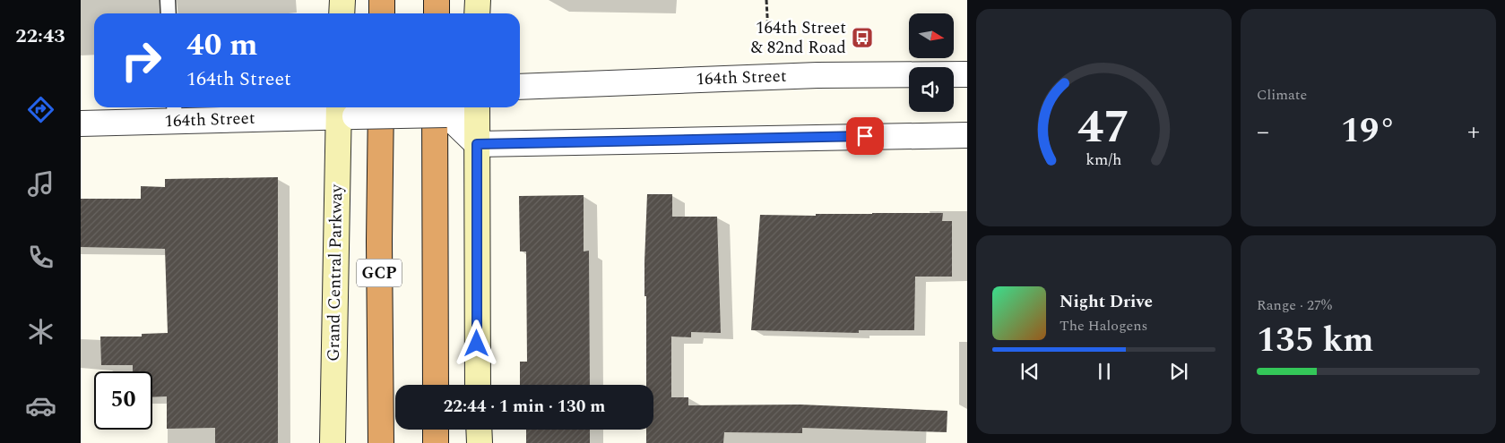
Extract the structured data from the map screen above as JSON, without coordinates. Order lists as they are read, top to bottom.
{
  "streets": {
    "highway": ["GCP"],
    "main road": ["Grand Central Parkway"],
    "street": ["164th Street"]
  },
  "crossings": [
    ["164th Street", "Grand Central Parkway"]
  ],
  "places": {
    "bus stop": ["164th Street & 82nd Road"]
  },
  "north": "right",
  "page": {
    "tabs": "22:43",
    "tile": [
      "Climate",
      ["Range · 27%", "135 km"]
    ],
    "turn": ["40 m", "164th Street"],
    "heat": ["−", "19°", "+"],
    "song": ["Night Drive", "The Halogens"],
    "limit": "50",
    "trip": "22:44 · 1 min · 130 m",
    "gauge": ["47", "km/h"]
  }
}
